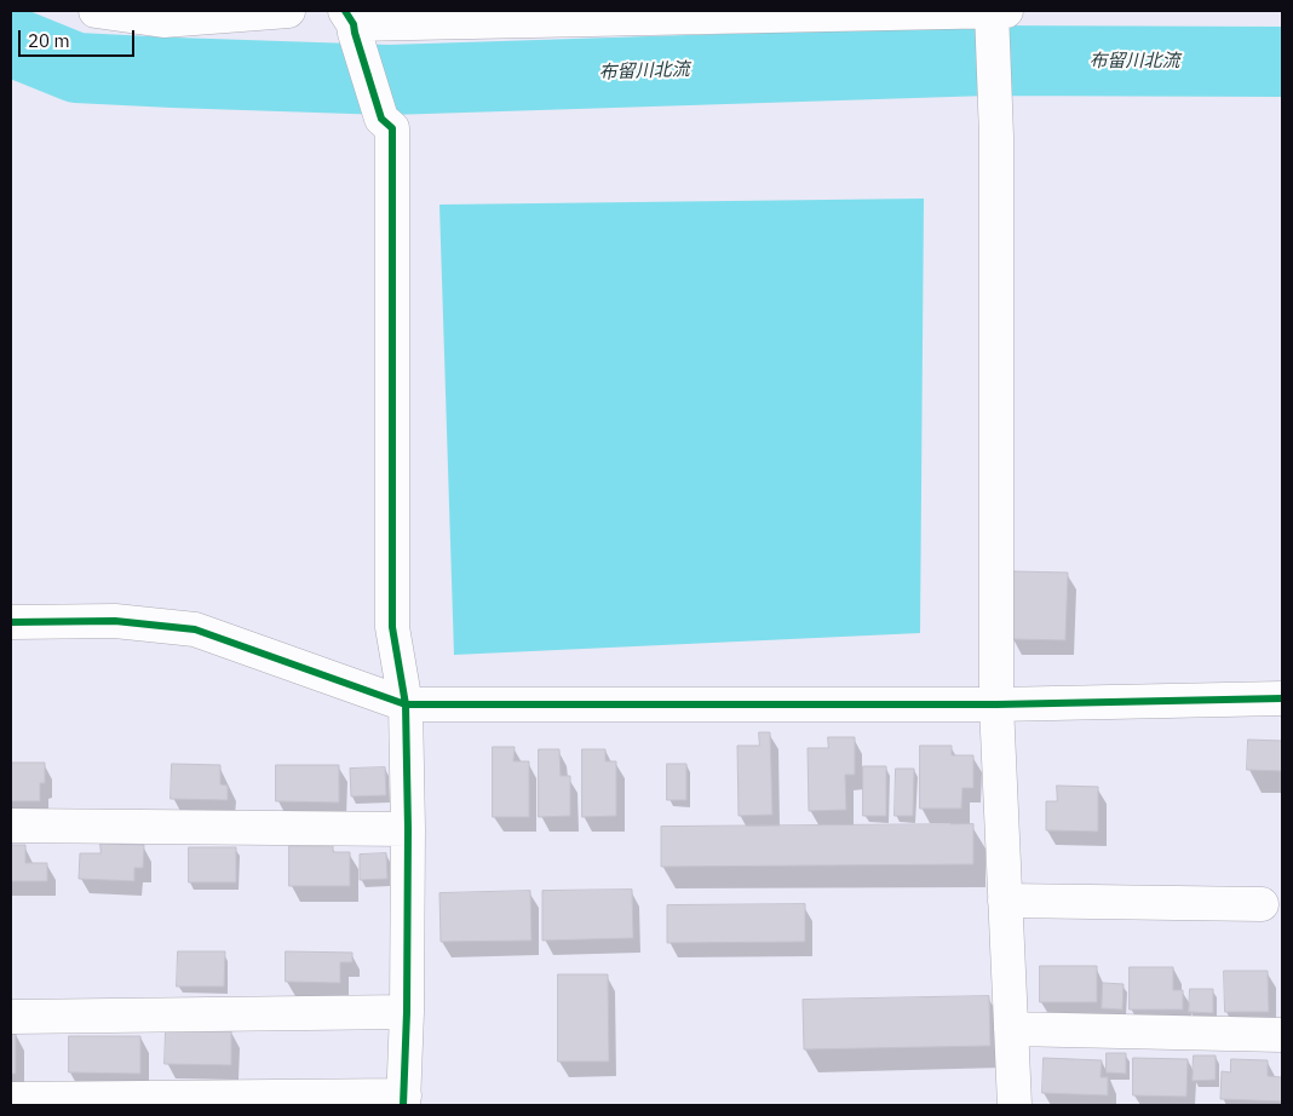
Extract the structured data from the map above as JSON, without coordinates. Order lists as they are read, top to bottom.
{
  "water": ["布留川北流"],
  "scale_bar": "20 m"
}
